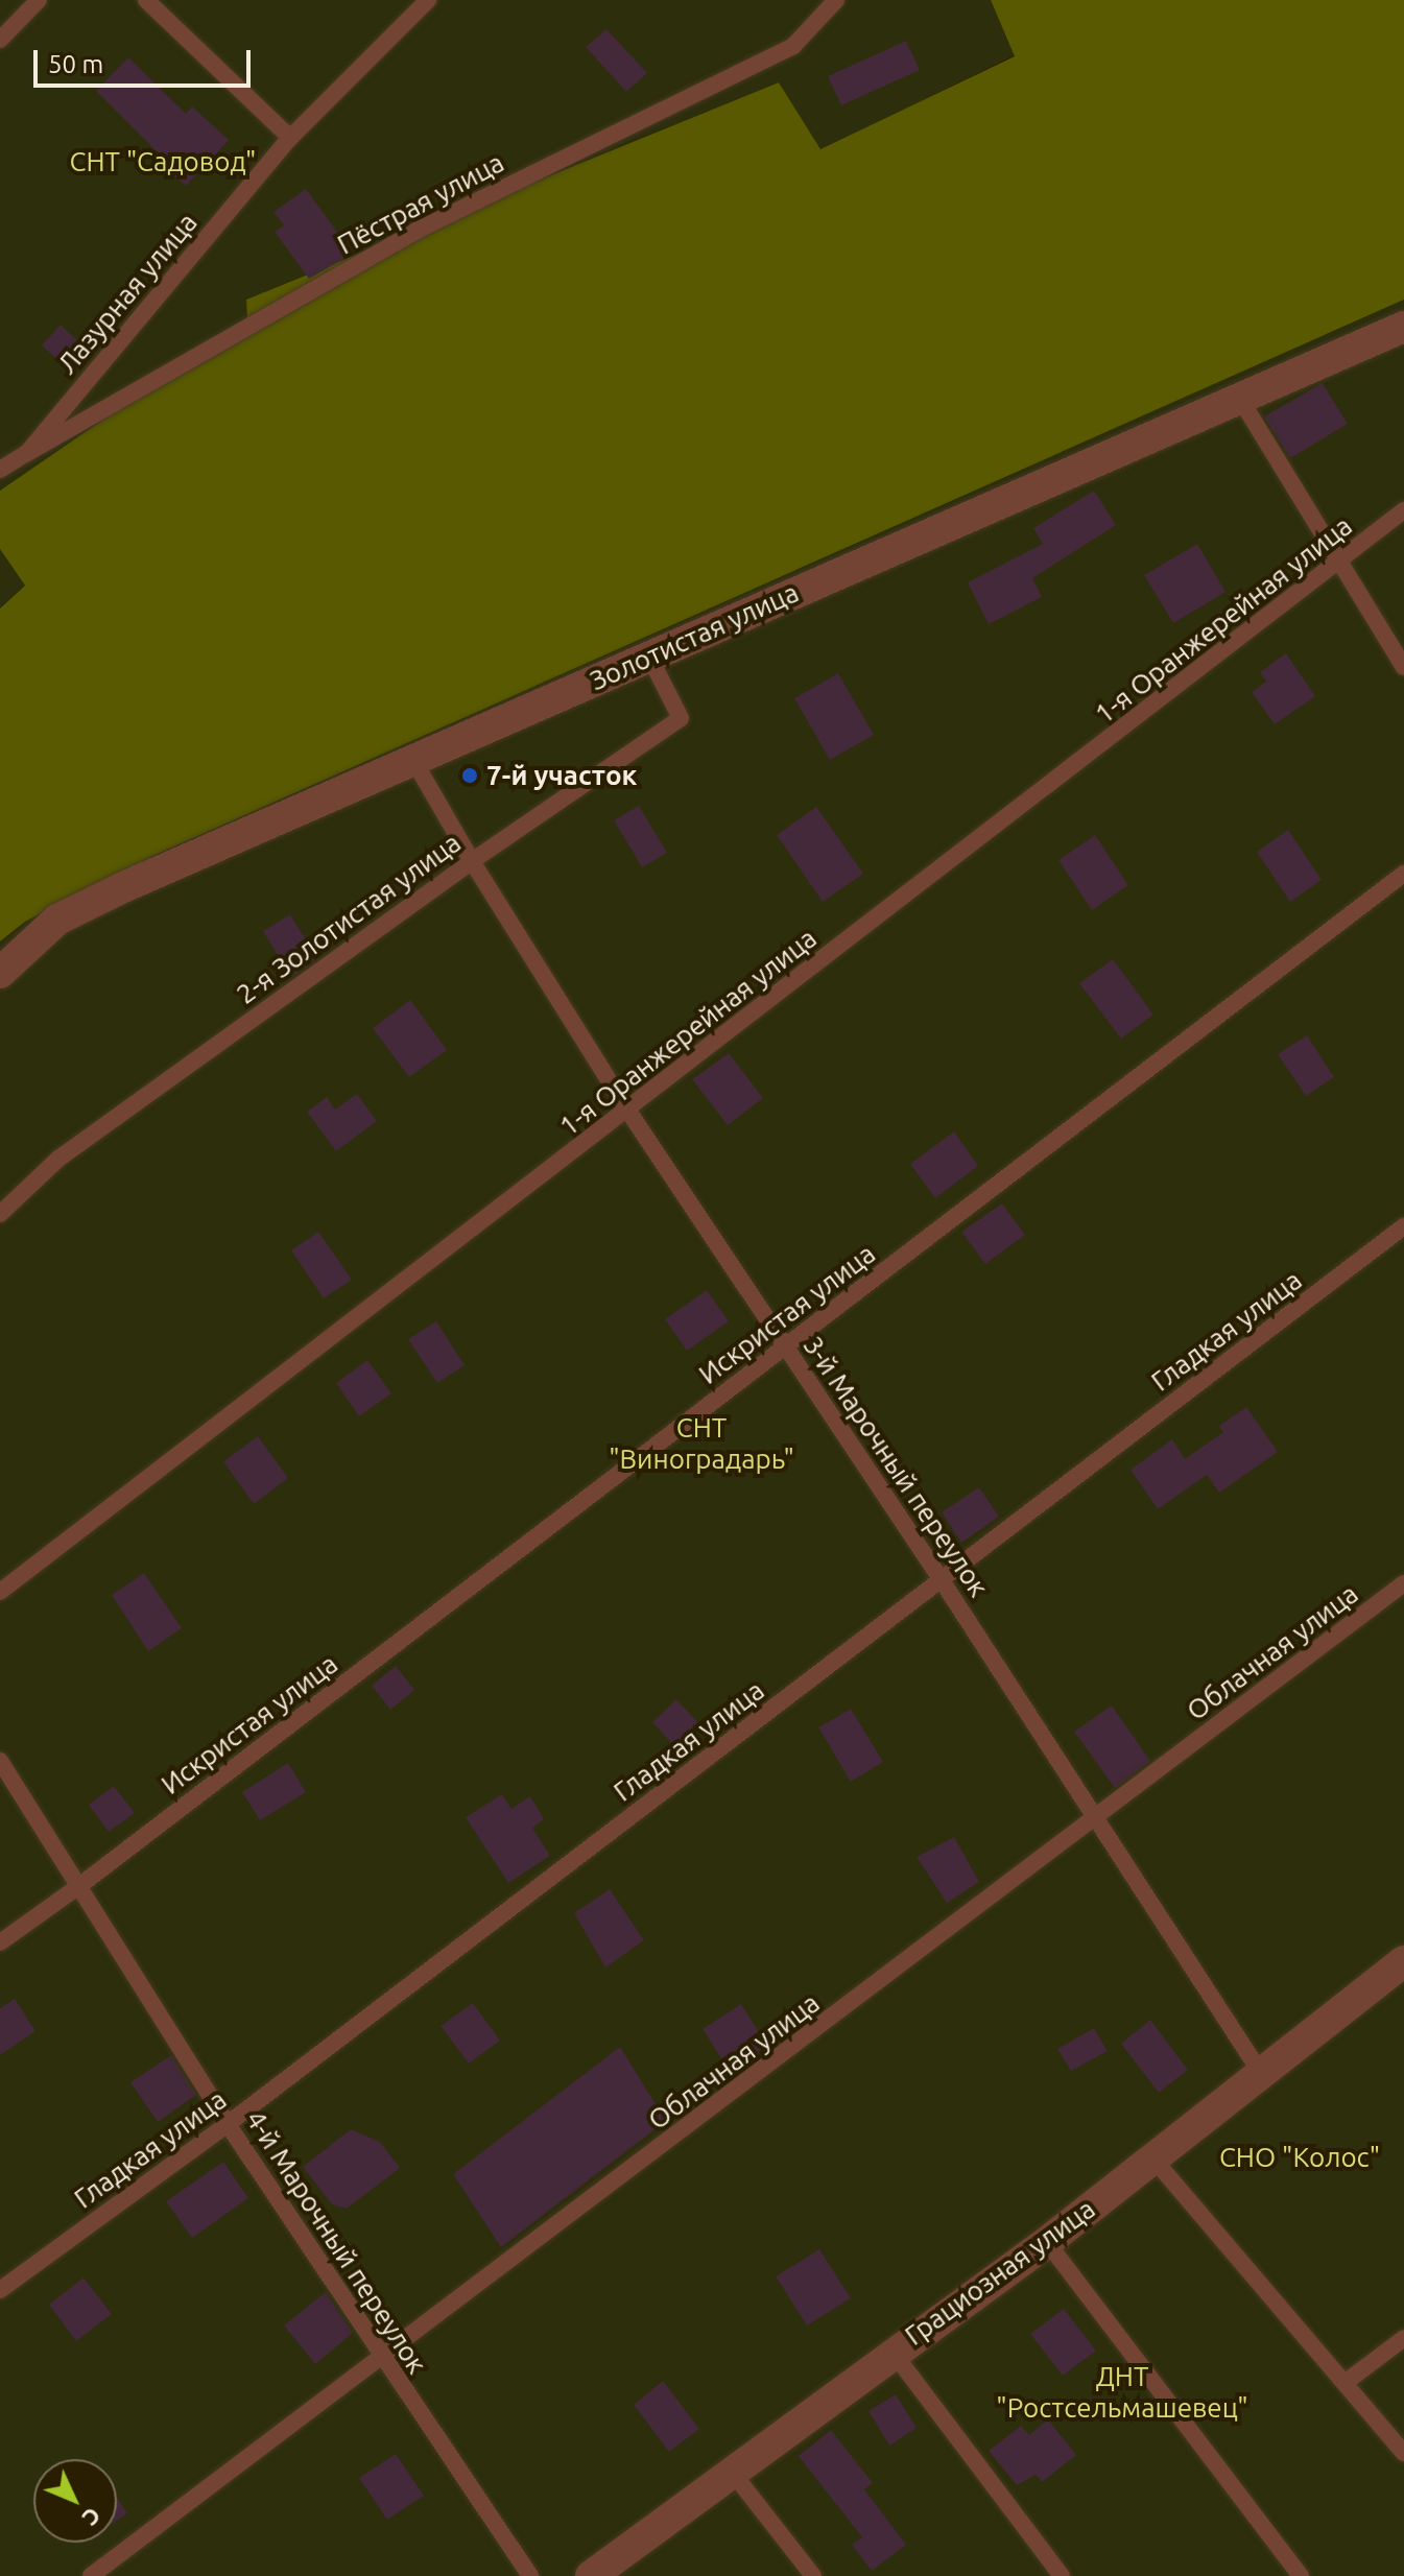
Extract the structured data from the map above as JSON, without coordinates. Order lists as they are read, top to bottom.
{
  "streets": {
    "street": ["Золотистая улица", "Грациозная улица"],
    "lane": [
      "Пёстрая улица",
      "Лазурная улица",
      "1-я Оранжерейная улица",
      "2-я Золотистая улица",
      "Искристая улица",
      "Гладкая улица",
      "3-й Марочный переулок",
      "Облачная улица",
      "4-й Марочный переулок"
    ]
  },
  "crossings": [
    ["Пёстрая улица", "Лазурная улица"],
    ["1-я Оранжерейная улица", "3-й Марочный переулок"],
    ["Золотистая улица", "2-я Золотистая улица"],
    ["Золотистая улица", "3-й Марочный переулок"],
    ["2-я Золотистая улица", "3-й Марочный переулок"],
    ["Искристая улица", "3-й Марочный переулок"],
    ["Искристая улица", "4-й Марочный переулок"],
    ["Гладкая улица", "3-й Марочный переулок"],
    ["Гладкая улица", "4-й Марочный переулок"],
    ["3-й Марочный переулок", "Облачная улица"],
    ["3-й Марочный переулок", "Грациозная улица"],
    ["Облачная улица", "4-й Марочный переулок"]
  ],
  "parks": [
    "СНТ \"Садовод\"",
    "СНТ \"Виноградарь\"",
    "СНО \"Колос\"",
    "ДНТ \"Ростсельмашевец\""
  ],
  "places": ["7-й участок"],
  "scale_bar": "50 m",
  "north": "bottom right"
}
